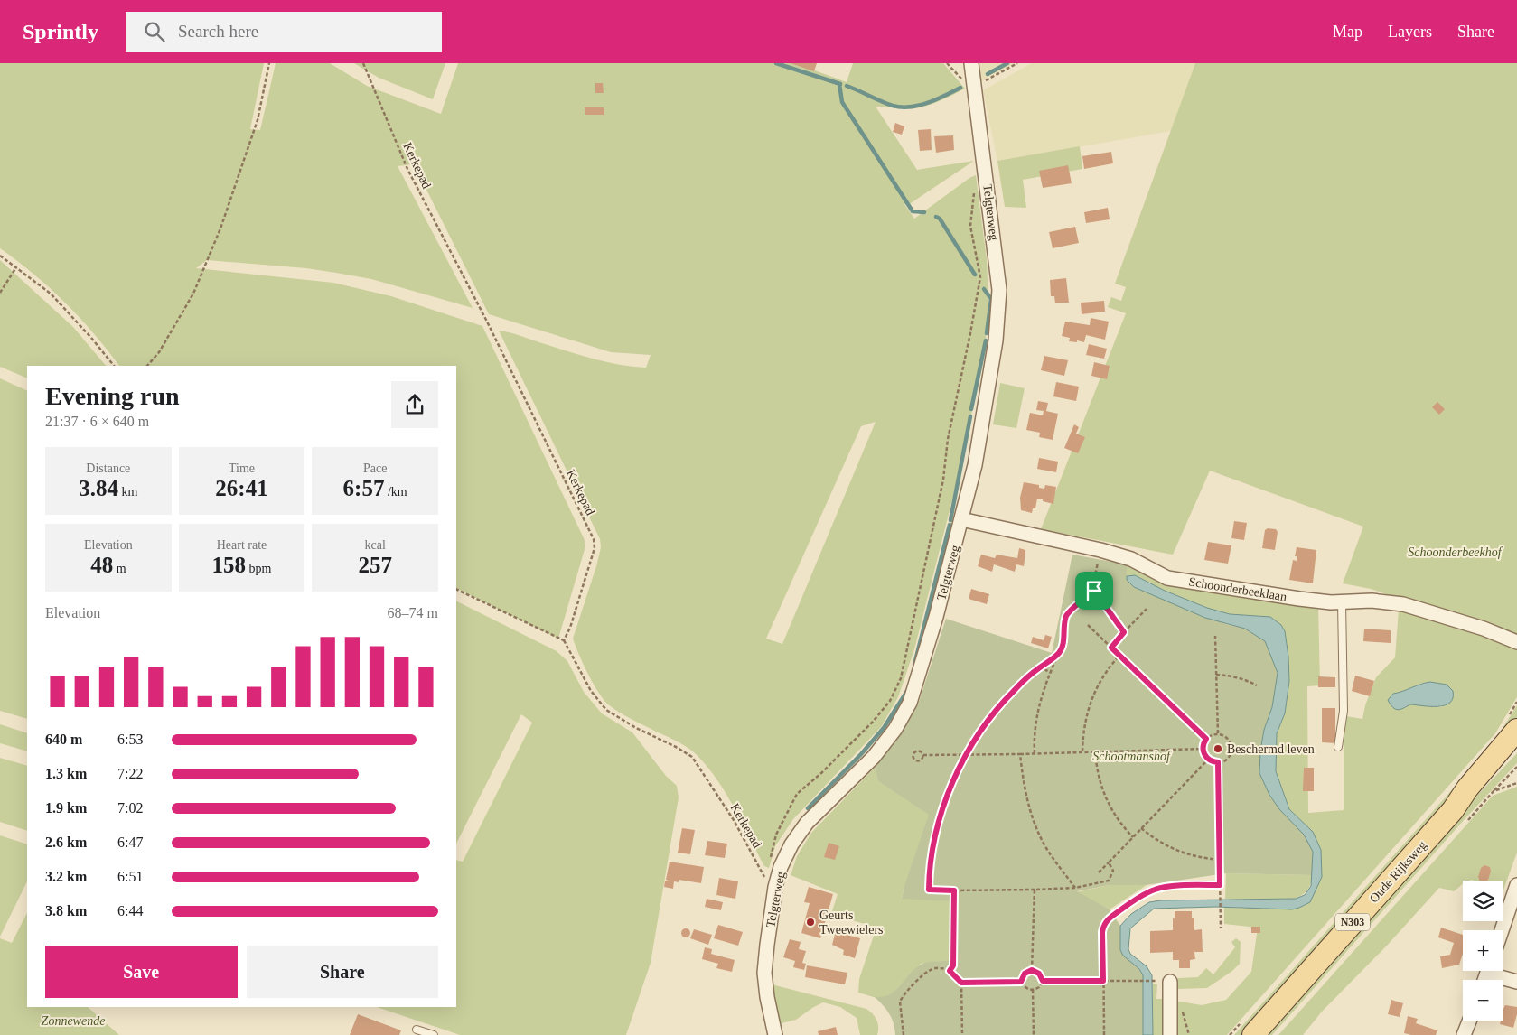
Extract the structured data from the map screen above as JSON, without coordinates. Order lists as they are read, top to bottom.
{
  "streets": {
    "main road": ["Oude Rijksweg", "N303"],
    "street": ["Telgterweg", "Schoonderbeeklaan"],
    "path": ["Kerkepad"]
  },
  "crossings": [
    ["Telgterweg", "Schoonderbeeklaan"]
  ],
  "parks": ["Schoonderbeekhof", "Schootmanshof", "Zonnewende"],
  "places": ["Beschermd leven", "Geurts Tweewielers"],
  "page": {
    "header": "Sprintly",
    "search": "Search here",
    "nav": ["Map", "Layers", "Share"],
    "heading": ["Evening run", "21:37 · 6 × 640 m"],
    "stats": [
      ["Distance", "3.84 km"],
      ["Time", "26:41"],
      ["Pace", "6:57 /km"],
      ["Elevation", "48 m"],
      ["Heart rate", "158 bpm"],
      ["kcal", "257"]
    ],
    "chart": ["Elevation", "68–74 m"],
    "list": [
      {
        "name": "640 m",
        "note": "6:53"
      },
      {
        "name": "1.3 km",
        "note": "7:22"
      },
      {
        "name": "1.9 km",
        "note": "7:02"
      },
      {
        "name": "2.6 km",
        "note": "6:47"
      },
      {
        "name": "3.2 km",
        "note": "6:51"
      },
      {
        "name": "3.8 km",
        "note": "6:44"
      }
    ],
    "map_buttons": ["+", "−"],
    "buttons": ["Save", "Share"]
  }
}
